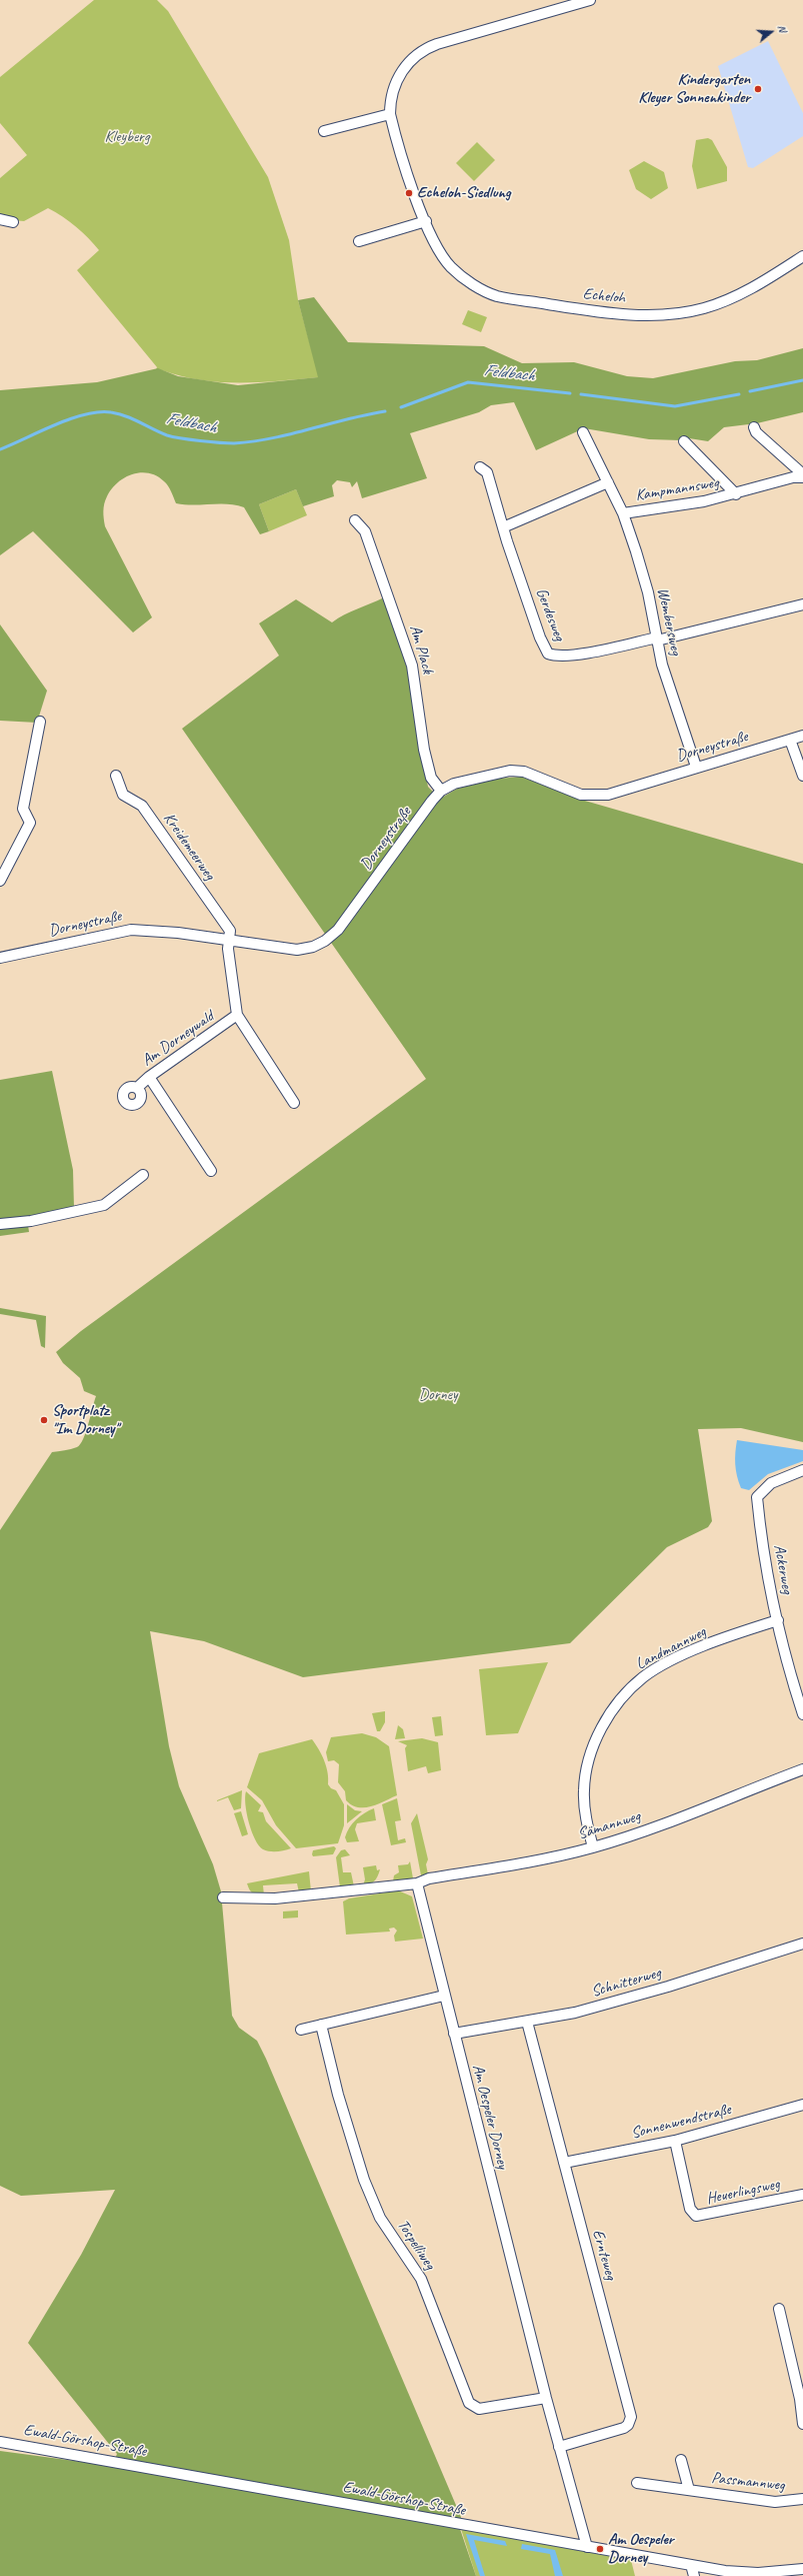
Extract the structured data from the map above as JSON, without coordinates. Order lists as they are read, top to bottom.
{
  "streets": {
    "street": [
      "Echeloh",
      "Kampmannsweg",
      "Gerdesweg",
      "Wembersweg",
      "Am Plack",
      "Dorneystraße",
      "Kreidemeerweg",
      "Am Dorneywald",
      "Ackerweg",
      "Landmannweg",
      "Sämannweg",
      "Schnitterweg",
      "Am Oespeler Dorney",
      "Sonnenwendstraße",
      "Heuerlingsweg",
      "Tospelliweg",
      "Ernteweg",
      "Ewald-Görshop-Straße",
      "Passmannweg"
    ]
  },
  "crossings": [
    ["Kampmannsweg", "Wembersweg"],
    ["Gerdesweg", "Wembersweg"],
    ["Wembersweg", "Dorneystraße"],
    ["Am Plack", "Dorneystraße"],
    ["Dorneystraße", "Kreidemeerweg"],
    ["Dorneystraße", "Am Dorneywald"],
    ["Kreidemeerweg", "Am Dorneywald"],
    ["Ackerweg", "Landmannweg"],
    ["Landmannweg", "Sämannweg"],
    ["Sämannweg", "Am Oespeler Dorney"],
    ["Schnitterweg", "Am Oespeler Dorney"],
    ["Schnitterweg", "Ernteweg"],
    ["Am Oespeler Dorney", "Tospelliweg"],
    ["Am Oespeler Dorney", "Ernteweg"],
    ["Am Oespeler Dorney", "Ewald-Görshop-Straße"],
    ["Sonnenwendstraße", "Heuerlingsweg"],
    ["Sonnenwendstraße", "Ernteweg"]
  ],
  "water": ["Feldbach"],
  "parks": ["Kleyberg", "Dorney"],
  "places": [
    "Kindergarten Kleyer Sonnenkinder",
    "Echeloh-Siedlung",
    "Sportplatz \"Im Dorney\"",
    "Am Oespeler Dorney"
  ],
  "north": "right"
}
